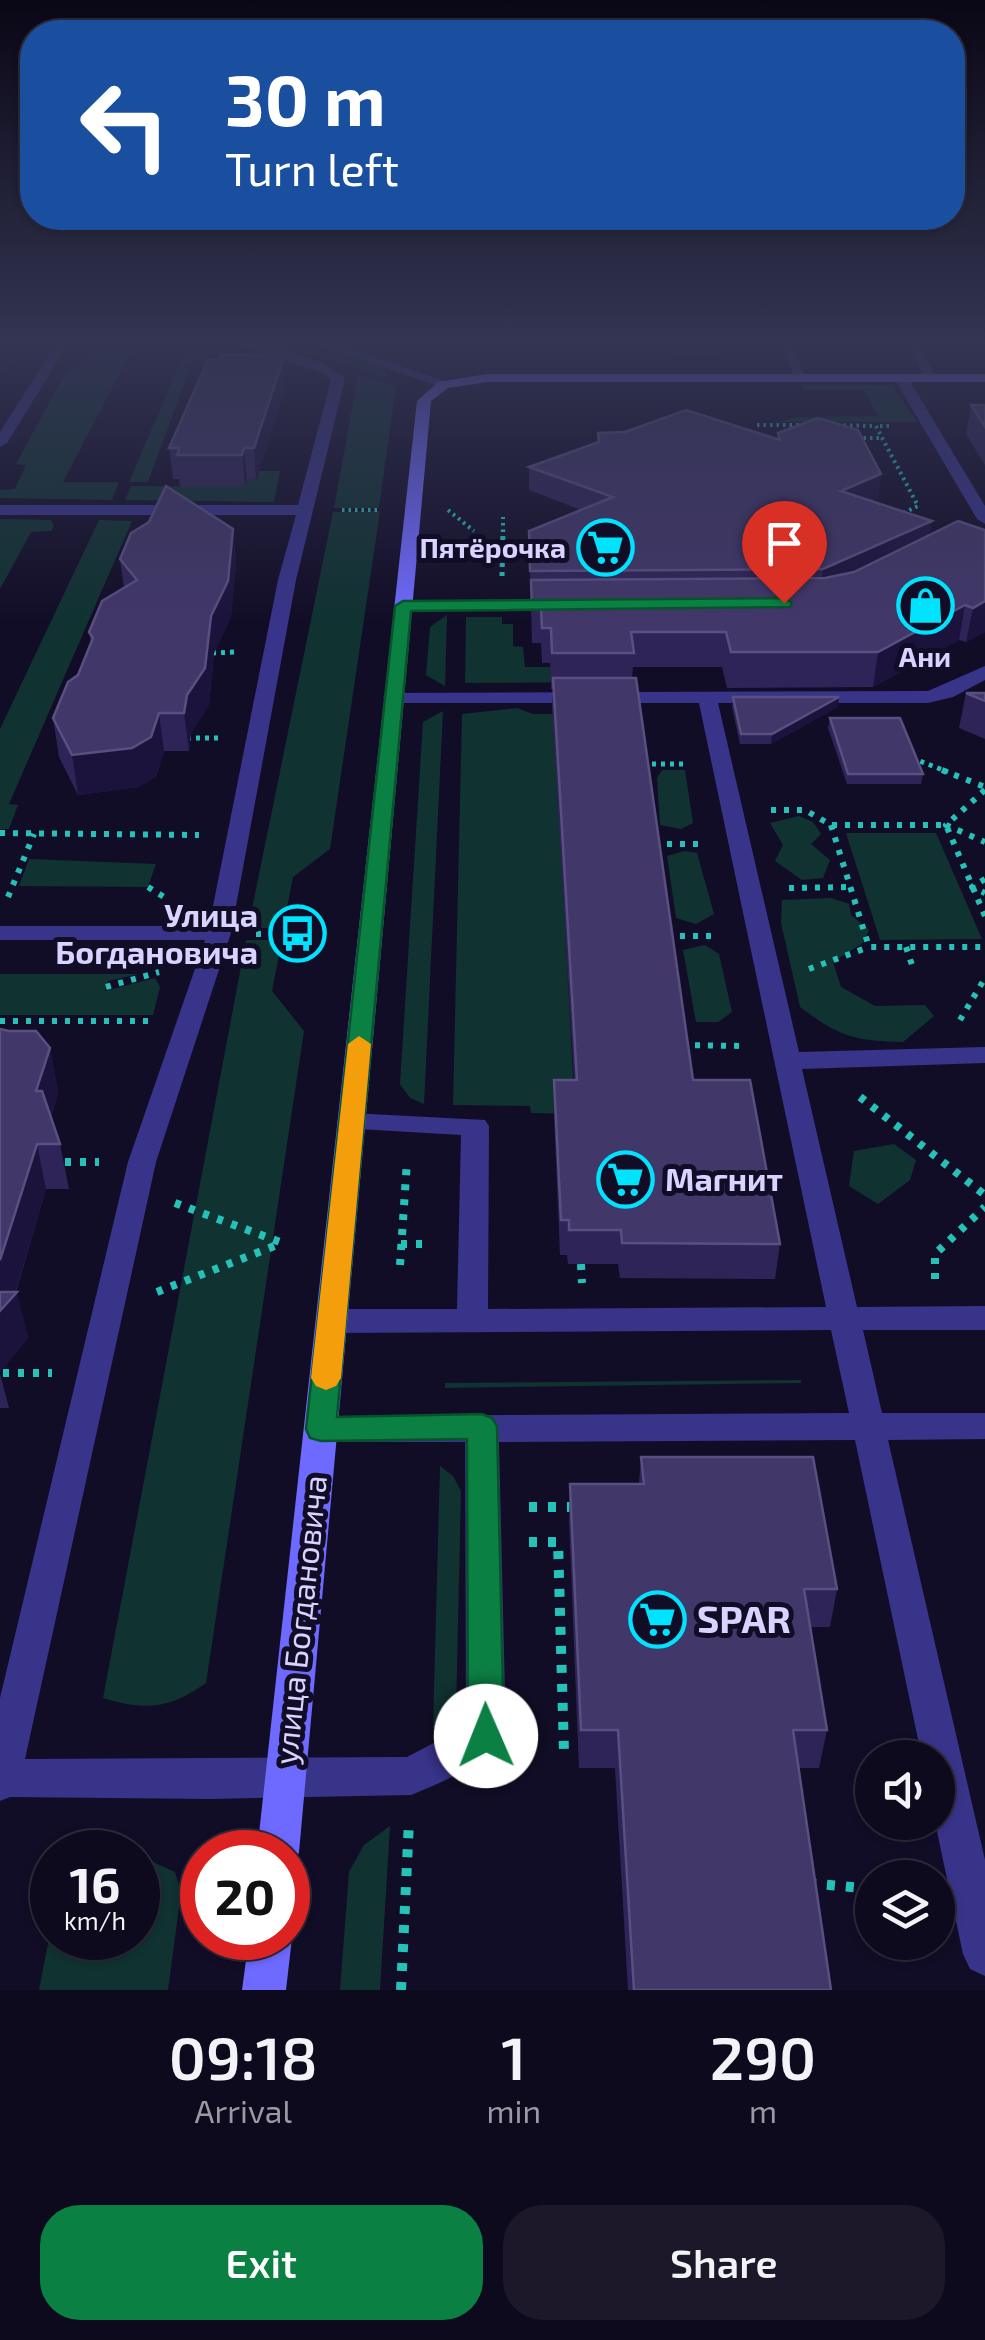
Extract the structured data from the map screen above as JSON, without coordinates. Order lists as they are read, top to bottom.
{
  "streets": {
    "street": ["улица Богдановича"]
  },
  "places": {
    "supermarket": ["Пятёрочка", "Магнит", "SPAR"],
    "shop": ["Ани"],
    "bus stop": ["Улица Богдановича"]
  },
  "page": {
    "turn": ["30 m", "Turn left"],
    "speed": "16 km/h",
    "limit": "20",
    "eta": [
      "09:18",
      "Arrival",
      "1",
      "min",
      "290",
      "m"
    ],
    "buttons": ["Exit", "Share"]
  }
}
